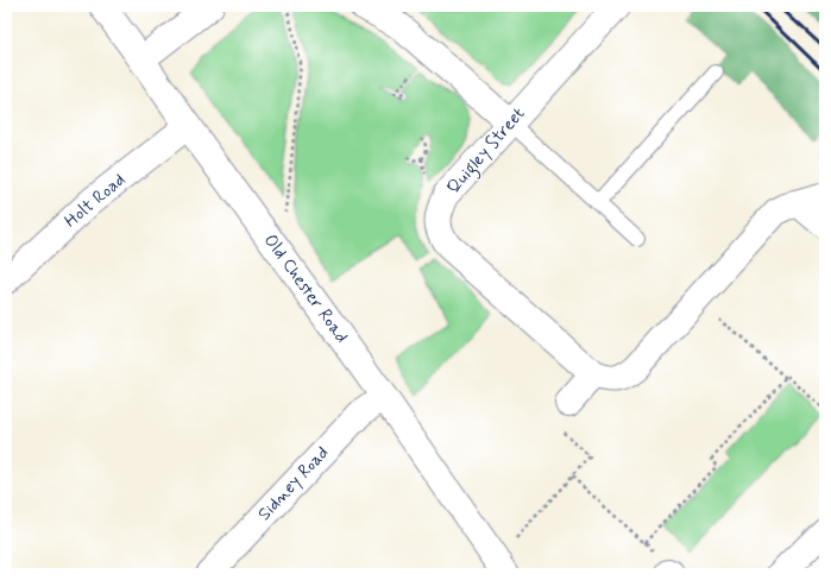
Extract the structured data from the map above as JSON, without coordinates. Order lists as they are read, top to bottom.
{
  "streets": {
    "street": [
      "Quigley Street",
      "Holt Road",
      "Old Chester Road",
      "Sidney Road"
    ]
  },
  "crossings": [
    ["Holt Road", "Old Chester Road"],
    ["Old Chester Road", "Sidney Road"]
  ]
}
